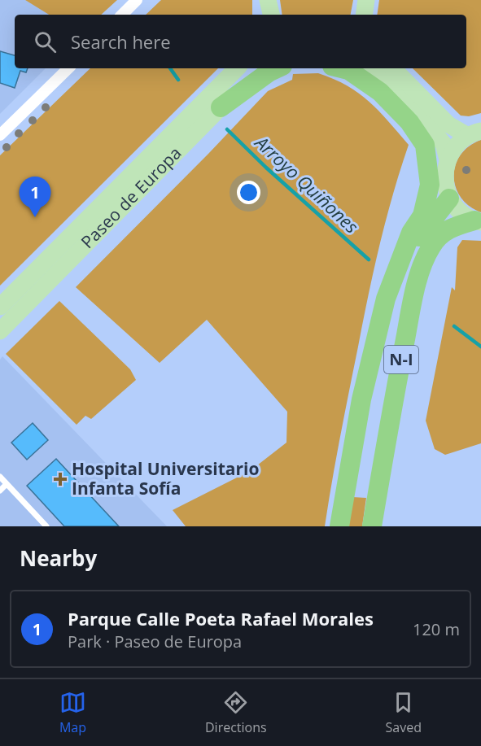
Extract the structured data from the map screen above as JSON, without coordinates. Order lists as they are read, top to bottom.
{
  "streets": {
    "highway": ["N-I"],
    "main road": ["Paseo de Europa"]
  },
  "water": ["Arroyo Quiñones"],
  "places": {
    "health": ["Hospital Universitario Infanta Sofía"]
  },
  "page": {
    "search": "Search here",
    "pins": "1",
    "heading": "Nearby",
    "list": [
      {
        "mark": "1",
        "name": "Parque Calle Poeta Rafael Morales",
        "note": "Park · Paseo de Europa",
        "value": "120 m"
      }
    ],
    "nav": ["Map", "Directions", "Saved"]
  }
}
